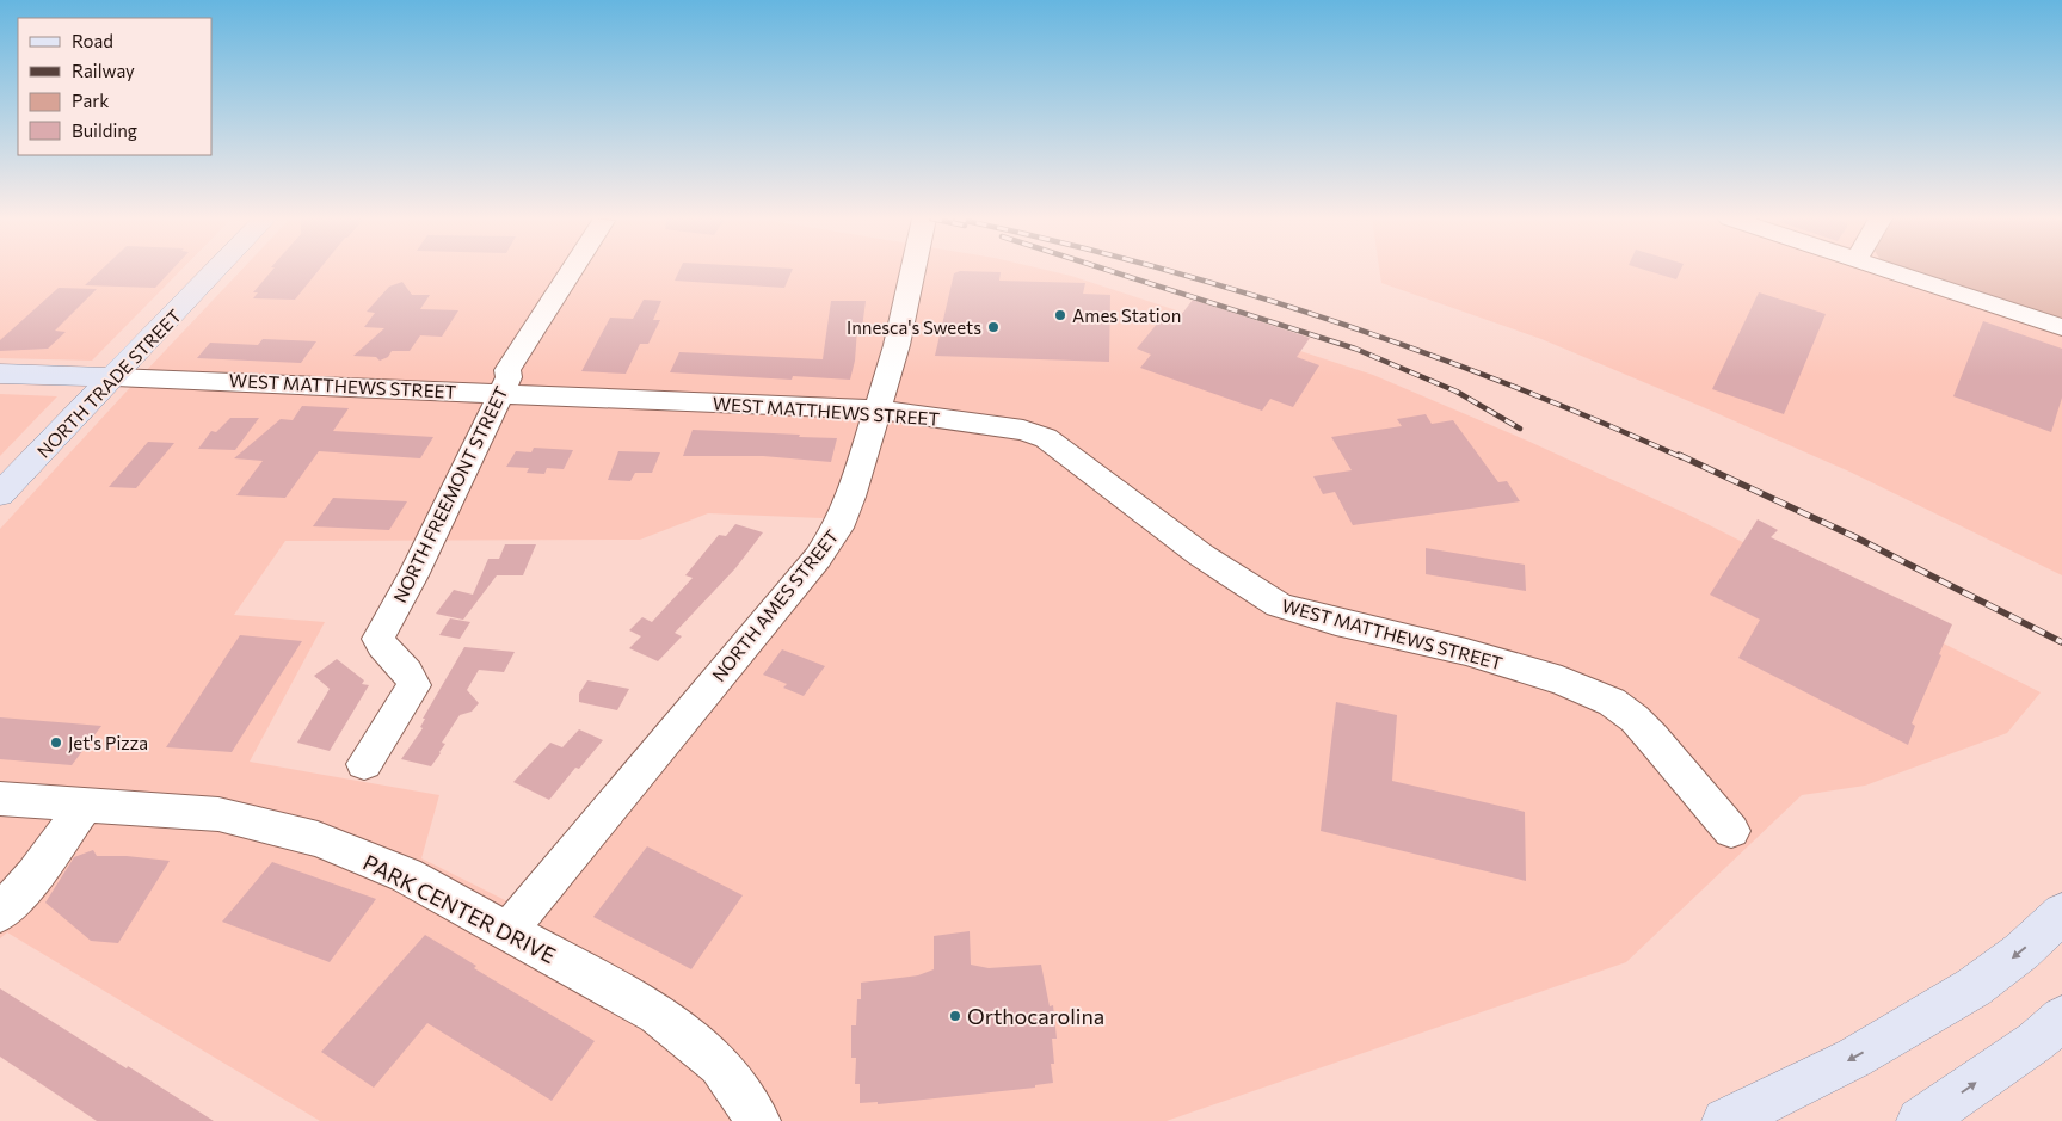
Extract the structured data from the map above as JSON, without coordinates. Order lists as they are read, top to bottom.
{
  "streets": {
    "main road": ["NORTH TRADE STREET"],
    "street": [
      "WEST MATTHEWS STREET",
      "NORTH FREEMONT STREET",
      "NORTH AMES STREET",
      "PARK CENTER DRIVE"
    ]
  },
  "crossings": [
    ["NORTH TRADE STREET", "WEST MATTHEWS STREET"],
    ["WEST MATTHEWS STREET", "NORTH FREEMONT STREET"],
    ["WEST MATTHEWS STREET", "NORTH AMES STREET"],
    ["NORTH AMES STREET", "PARK CENTER DRIVE"]
  ],
  "places": [
    "Ames Station",
    "Innesca's Sweets",
    "Jet's Pizza",
    "Orthocarolina"
  ],
  "legend": [
    "Road",
    "Railway",
    "Park",
    "Building"
  ]
}
